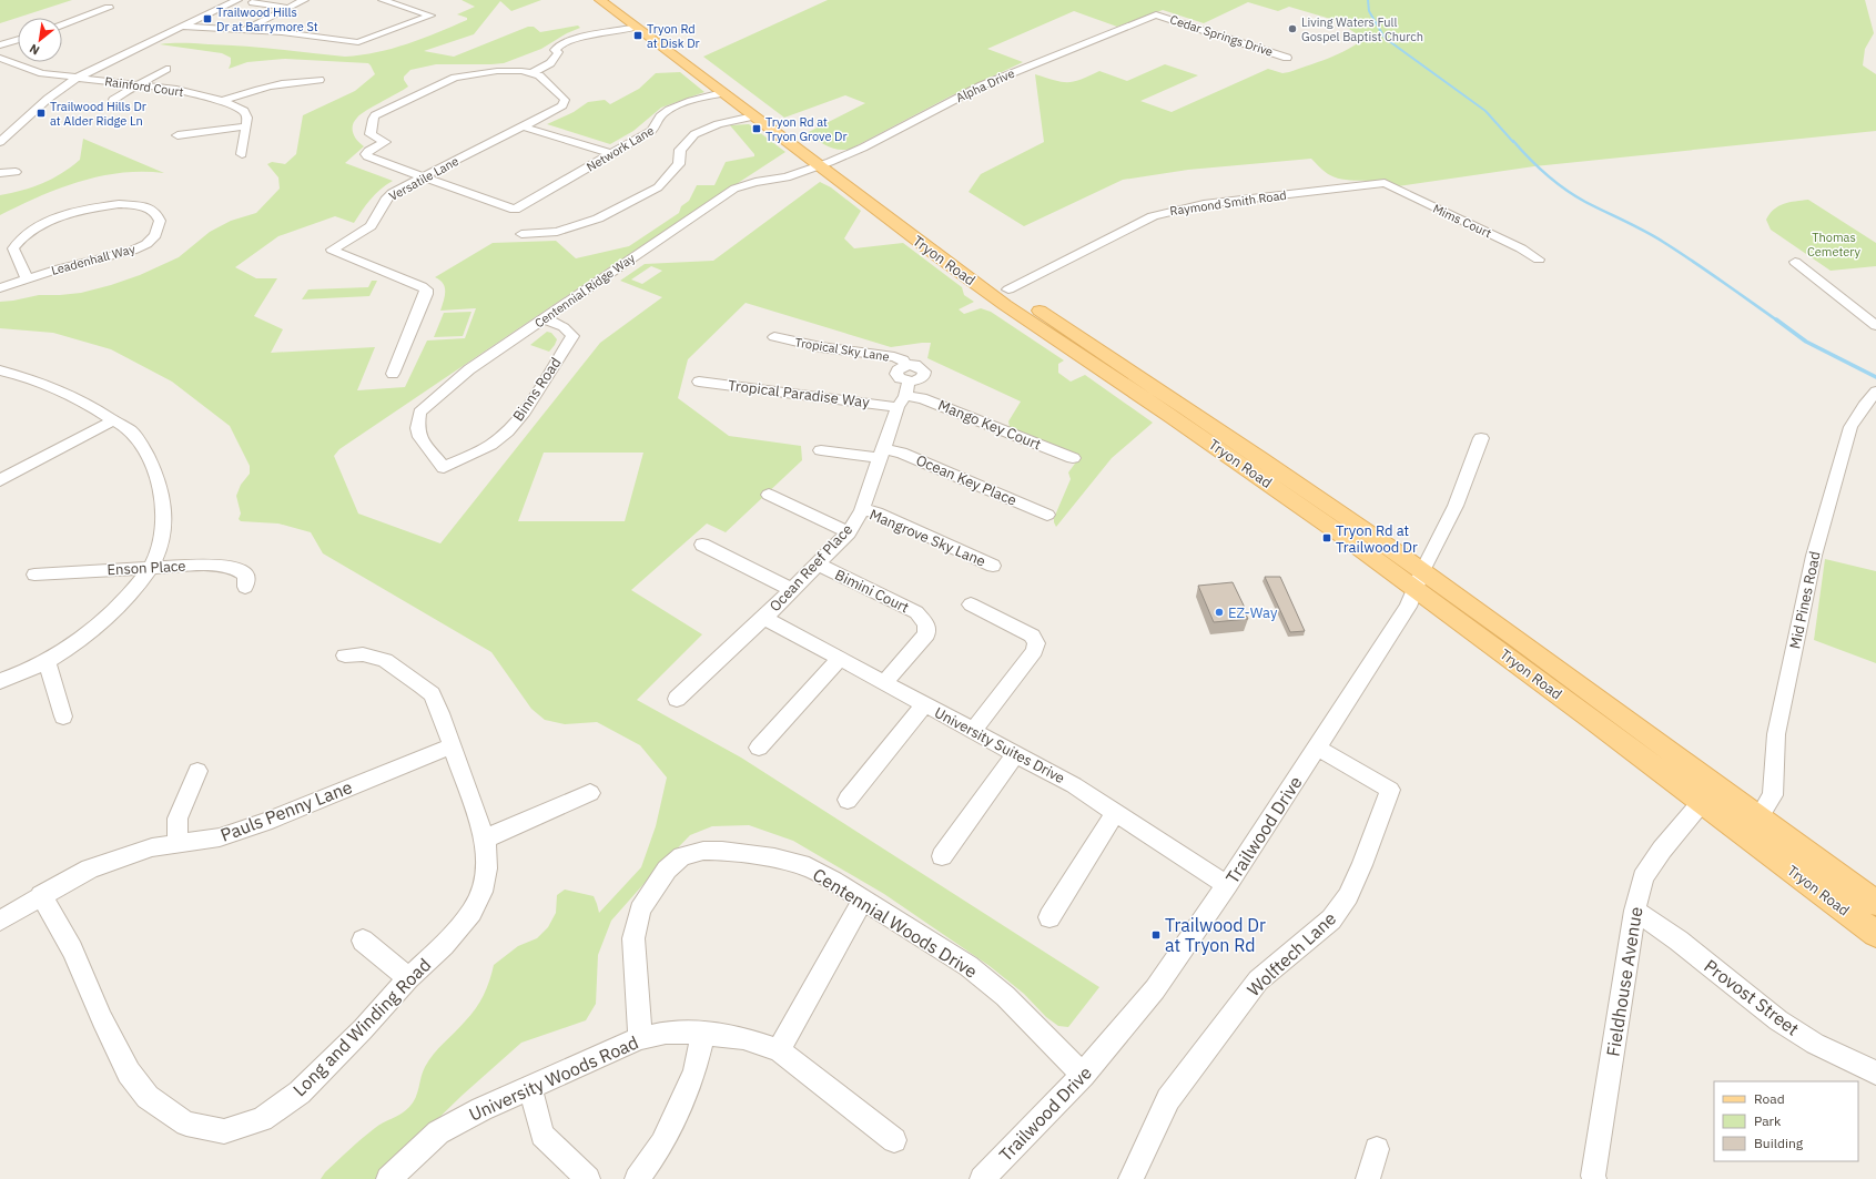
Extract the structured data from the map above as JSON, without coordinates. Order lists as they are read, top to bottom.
{
  "streets": {
    "main road": ["Tryon Road"],
    "street": [
      "Cedar Springs Drive",
      "Alpha Drive",
      "Rainford Court",
      "Network Lane",
      "Versatile Lane",
      "Raymond Smith Road",
      "Mims Court",
      "Leadenhall Way",
      "Centennial Ridge Way",
      "Tropical Sky Lane",
      "Binns Road",
      "Tropical Paradise Way",
      "Mango Key Court",
      "Ocean Key Place",
      "Mangrove Sky Lane",
      "Enson Place",
      "Ocean Reef Place",
      "Bimini Court",
      "Mid Pines Road",
      "University Suites Drive",
      "Pauls Penny Lane",
      "Trailwood Drive",
      "Centennial Woods Drive",
      "Wolftech Lane",
      "Fieldhouse Avenue",
      "Provost Street",
      "Long and Winding Road",
      "University Woods Road"
    ]
  },
  "crossings": [
    ["Cedar Springs Drive", "Alpha Drive"],
    ["Alpha Drive", "Tryon Road"],
    ["Alpha Drive", "Centennial Ridge Way"],
    ["Network Lane", "Versatile Lane"],
    ["Network Lane", "Tryon Road"],
    ["Raymond Smith Road", "Mims Court"],
    ["Raymond Smith Road", "Tryon Road"],
    ["Tryon Road", "Centennial Ridge Way"],
    ["Tryon Road", "Mid Pines Road"],
    ["Tryon Road", "Trailwood Drive"],
    ["Tryon Road", "Fieldhouse Avenue"],
    ["Centennial Ridge Way", "Binns Road"],
    ["Tropical Sky Lane", "Tropical Paradise Way"],
    ["Tropical Sky Lane", "Mango Key Court"],
    ["Tropical Sky Lane", "Ocean Reef Place"],
    ["Tropical Paradise Way", "Mango Key Court"],
    ["Tropical Paradise Way", "Ocean Reef Place"],
    ["Mango Key Court", "Ocean Reef Place"],
    ["Ocean Key Place", "Ocean Reef Place"],
    ["Mangrove Sky Lane", "Ocean Reef Place"],
    ["Ocean Reef Place", "Bimini Court"],
    ["Ocean Reef Place", "University Suites Drive"],
    ["Bimini Court", "University Suites Drive"],
    ["University Suites Drive", "Trailwood Drive"],
    ["Pauls Penny Lane", "Long and Winding Road"],
    ["Trailwood Drive", "Centennial Woods Drive"],
    ["Trailwood Drive", "Wolftech Lane"],
    ["Centennial Woods Drive", "University Woods Road"],
    ["Fieldhouse Avenue", "Provost Street"]
  ],
  "parks": ["Thomas Cemetery"],
  "places": {
    "transit": [
      "Trailwood Hills Dr at Barrymore St",
      "Tryon Rd at Disk Dr",
      "Trailwood Hills Dr at Alder Ridge Ln",
      "Tryon Rd at Tryon Grove Dr",
      "Tryon Rd at Trailwood Dr",
      "Trailwood Dr at Tryon Rd"
    ],
    "other": ["Living Waters Full Gospel Baptist Church", "EZ-Way"]
  },
  "legend": ["Road", "Park", "Building"],
  "north": "bottom left"
}
